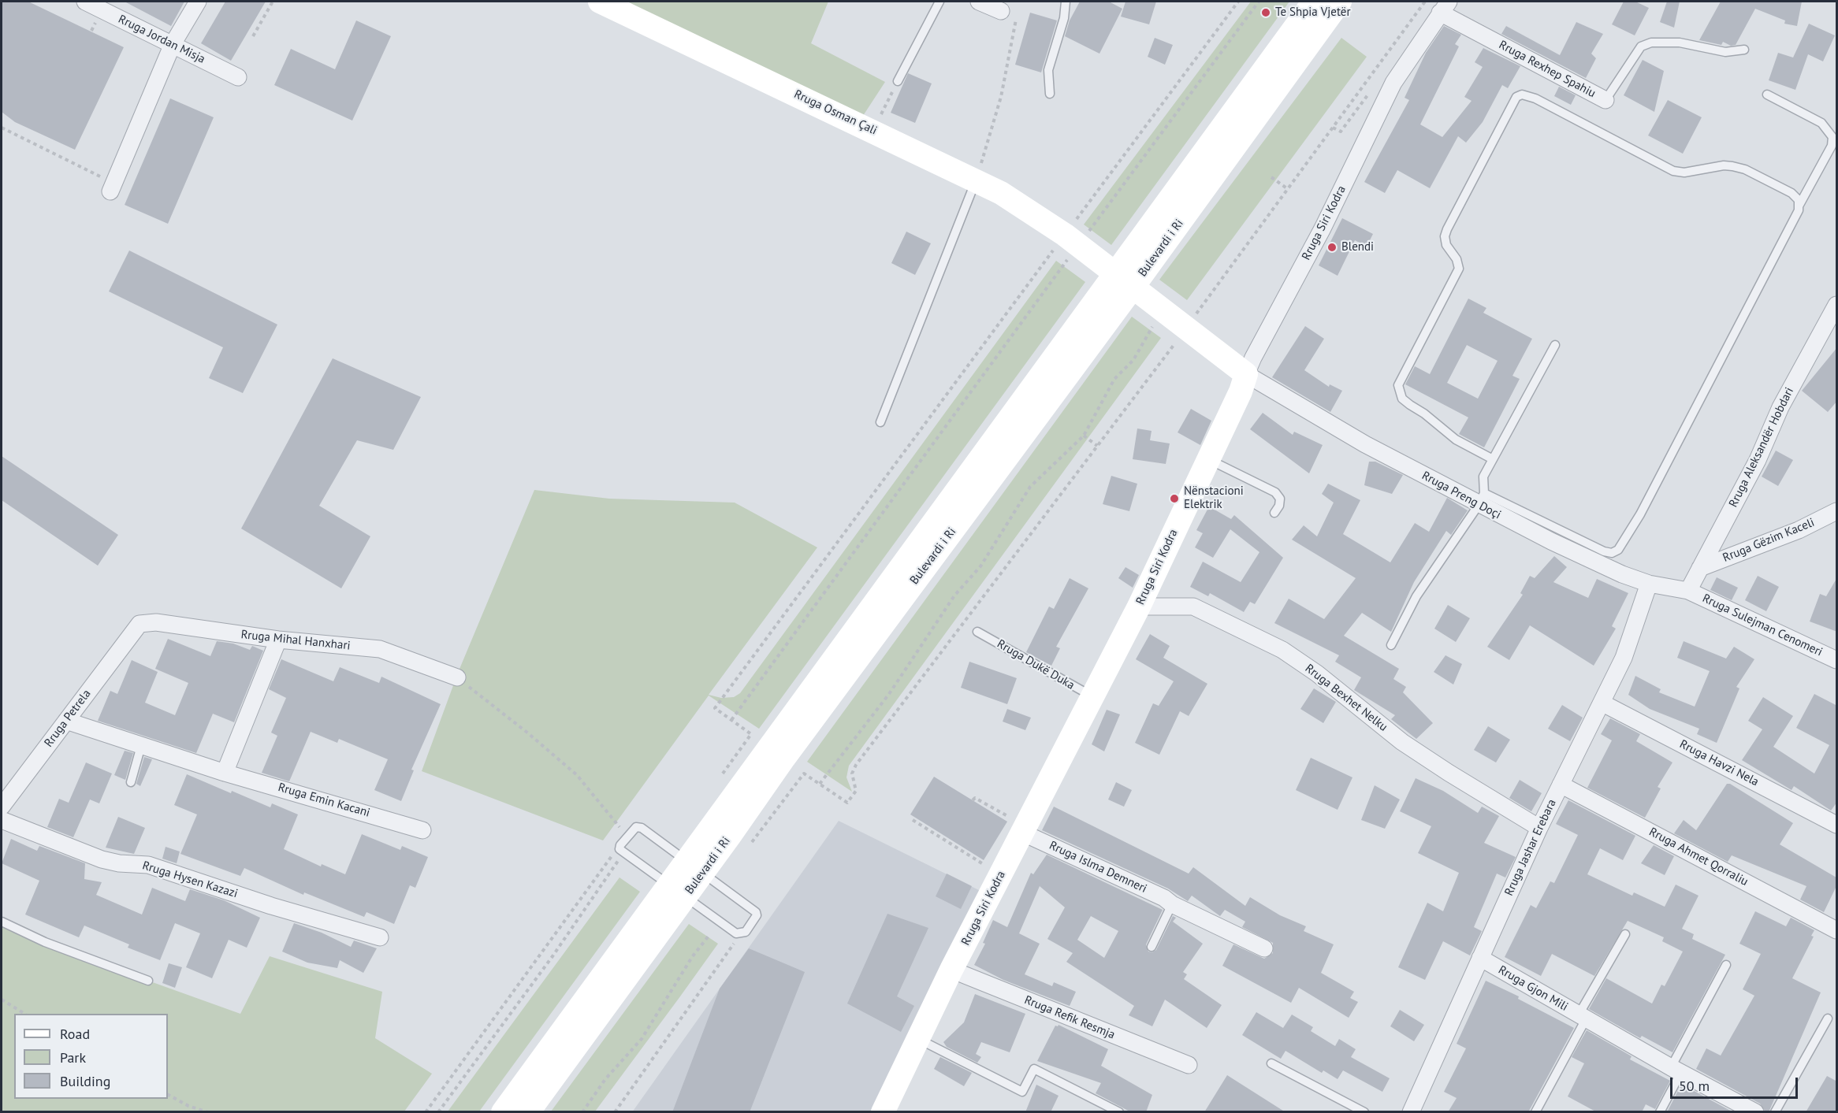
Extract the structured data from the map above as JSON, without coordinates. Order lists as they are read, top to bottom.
{
  "streets": {
    "main road": ["Rruga Osman Çali", "Rruga Siri Kodra", "Bulevardi i Ri"],
    "street": [
      "Rruga Jordan Misja",
      "Rruga Rexhep Spahiu",
      "Rruga Aleksandër Hobdari",
      "Rruga Preng Doçi",
      "Rruga Gëzim Kaceli",
      "Rruga Sulejman Cenomeri",
      "Rruga Mihal Hanxhari",
      "Rruga Bexhet Nelku",
      "Rruga Petrela",
      "Rruga Havzi Nela",
      "Rruga Emin Kacani",
      "Rruga Jashar Erebara",
      "Rruga Ahmet Qorraliu",
      "Rruga Islma Demneri",
      "Rruga Hysen Kazazi",
      "Rruga Gjon Mili",
      "Rruga Refik Resmja"
    ],
    "lane": ["Rruga Dukë Duka"]
  },
  "crossings": [
    ["Rruga Rexhep Spahiu", "Rruga Siri Kodra"],
    ["Rruga Osman Çali", "Rruga Siri Kodra"],
    ["Rruga Osman Çali", "Bulevardi i Ri"],
    ["Rruga Osman Çali", "Rruga Preng Doçi"],
    ["Rruga Siri Kodra", "Rruga Preng Doçi"],
    ["Rruga Siri Kodra", "Rruga Dukë Duka"],
    ["Rruga Siri Kodra", "Rruga Bexhet Nelku"],
    ["Rruga Siri Kodra", "Rruga Islma Demneri"],
    ["Rruga Siri Kodra", "Rruga Refik Resmja"],
    ["Rruga Aleksandër Hobdari", "Rruga Preng Doçi"],
    ["Rruga Aleksandër Hobdari", "Rruga Gëzim Kaceli"],
    ["Rruga Aleksandër Hobdari", "Rruga Sulejman Cenomeri"],
    ["Rruga Preng Doçi", "Rruga Sulejman Cenomeri"],
    ["Rruga Preng Doçi", "Rruga Jashar Erebara"],
    ["Rruga Mihal Hanxhari", "Rruga Petrela"],
    ["Rruga Bexhet Nelku", "Rruga Jashar Erebara"],
    ["Rruga Petrela", "Rruga Emin Kacani"],
    ["Rruga Havzi Nela", "Rruga Jashar Erebara"],
    ["Rruga Jashar Erebara", "Rruga Ahmet Qorraliu"],
    ["Rruga Jashar Erebara", "Rruga Gjon Mili"]
  ],
  "places": ["Te Shpia Vjetër", "Blendi", "Nënstacioni Elektrik"],
  "legend": ["Road", "Park", "Building"],
  "scale_bar": "50 m"
}
